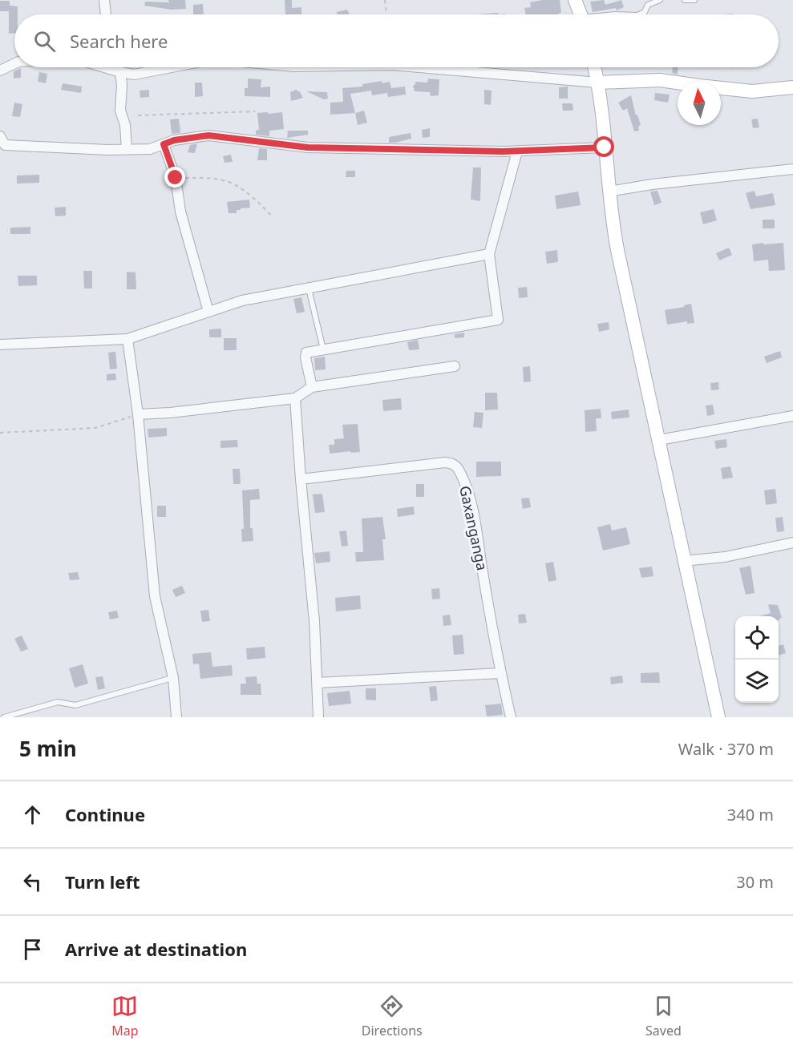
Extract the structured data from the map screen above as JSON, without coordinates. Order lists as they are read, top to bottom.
{
  "streets": {
    "street": ["Gaxanganga"]
  },
  "north": "top",
  "page": {
    "search": "Search here",
    "heading": ["5 min", "Walk · 370 m"],
    "list": [
      ["Continue", "340 m"],
      ["Turn left", "30 m"],
      "Arrive at destination"
    ],
    "nav": ["Map", "Directions", "Saved"]
  }
}
